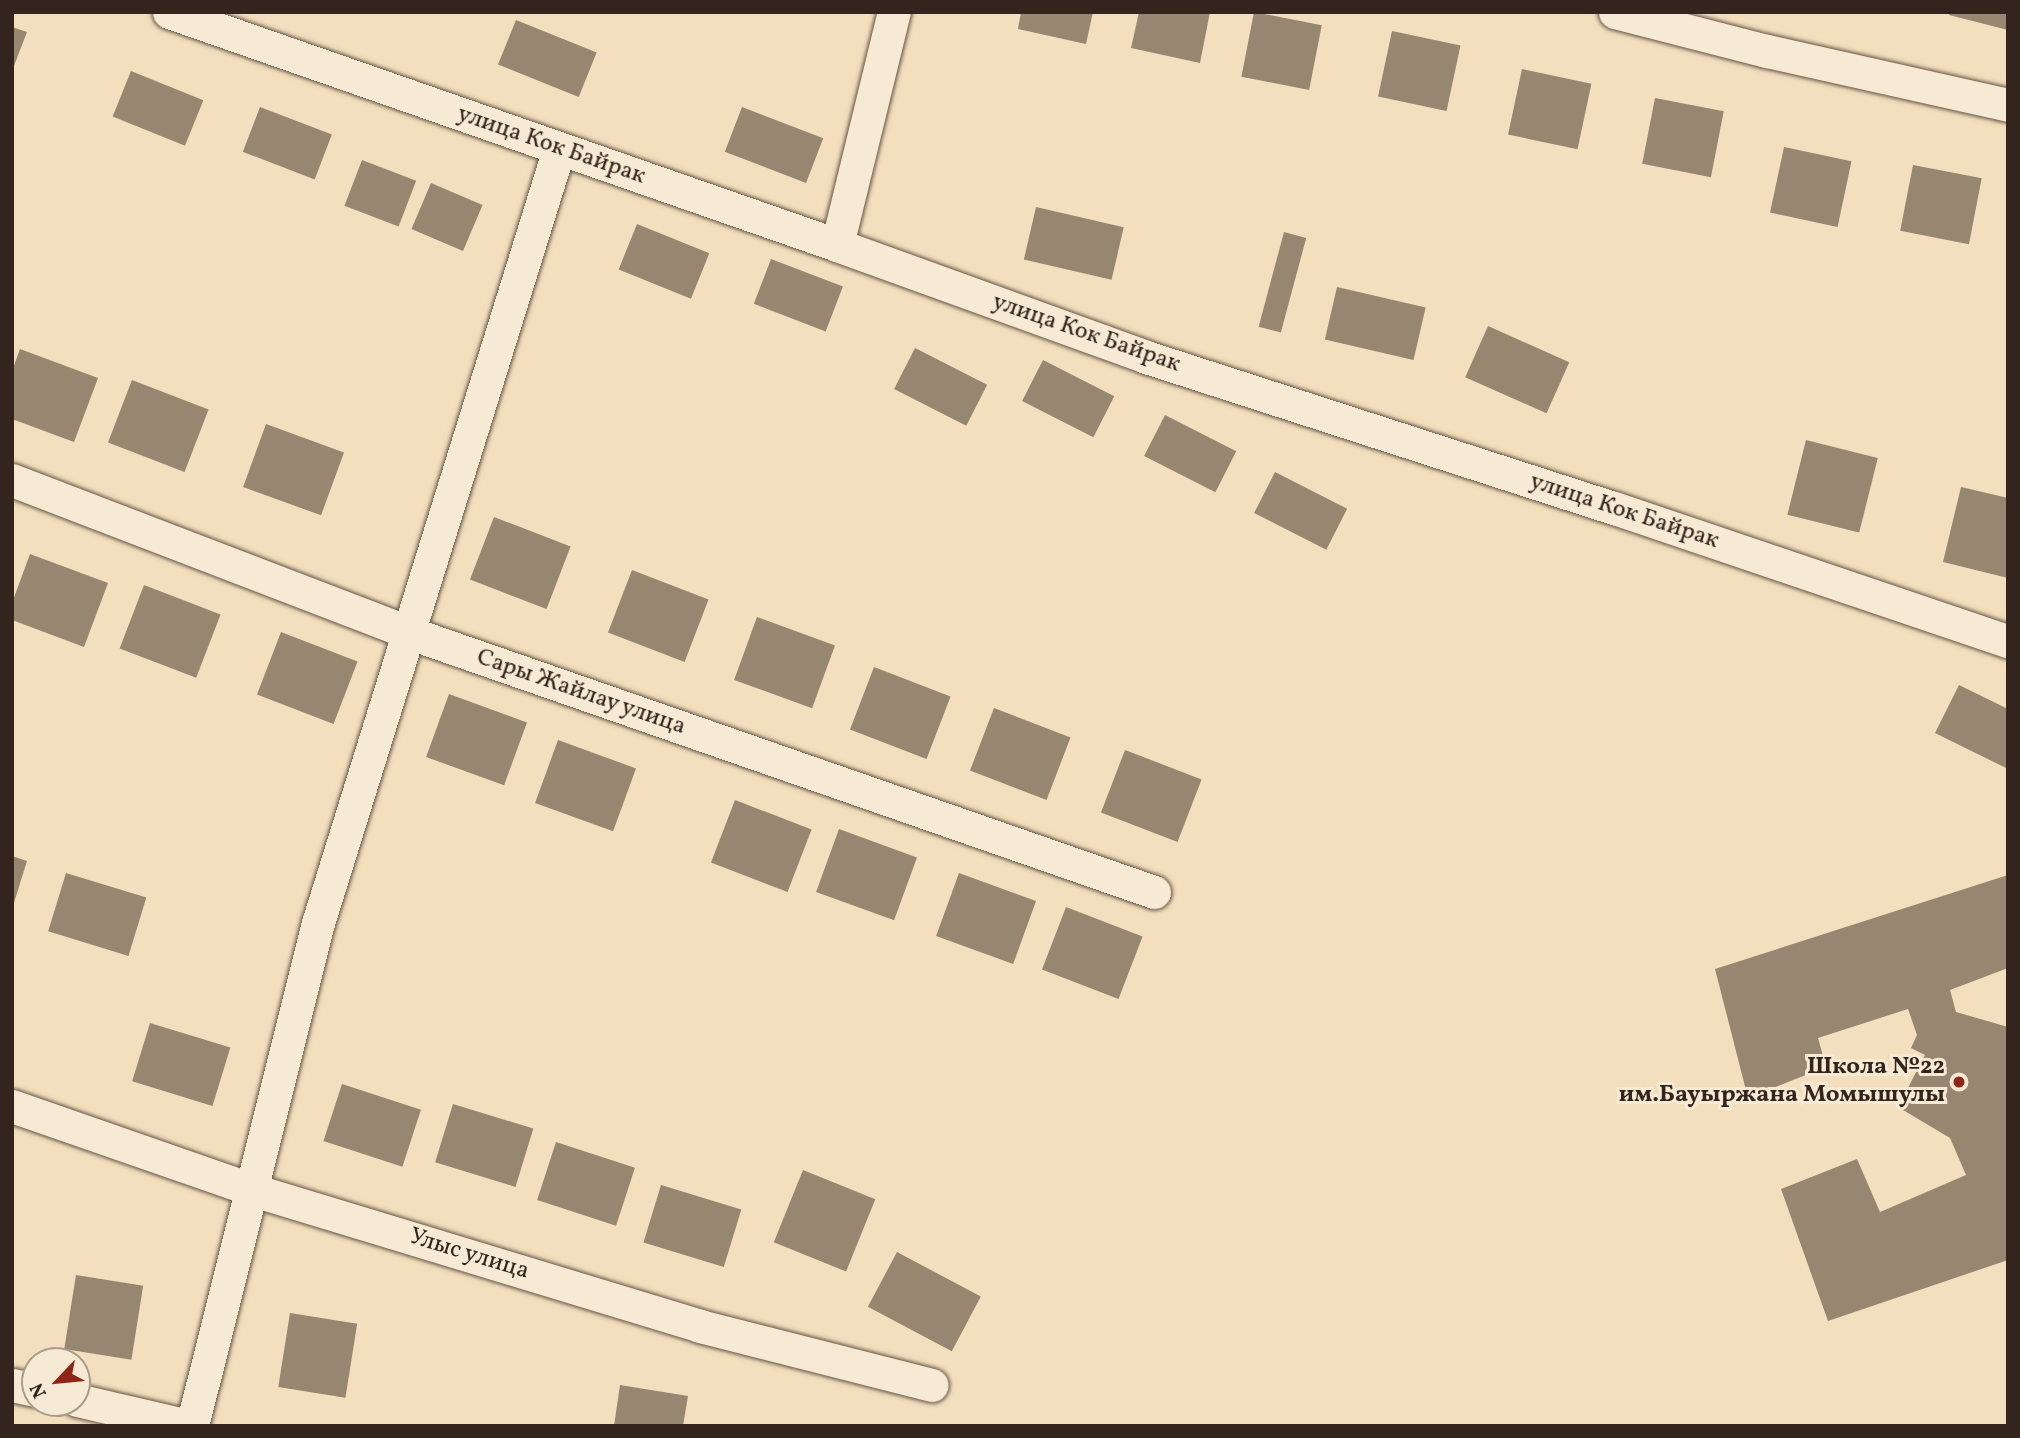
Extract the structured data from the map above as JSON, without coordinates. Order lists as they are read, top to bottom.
{
  "streets": {
    "street": ["улица Кок Байрак", "Сары Жайлау улица", "Улыс улица"]
  },
  "places": ["Школа №22 им.Бауыржана Момышулы"],
  "north": "bottom left"
}
